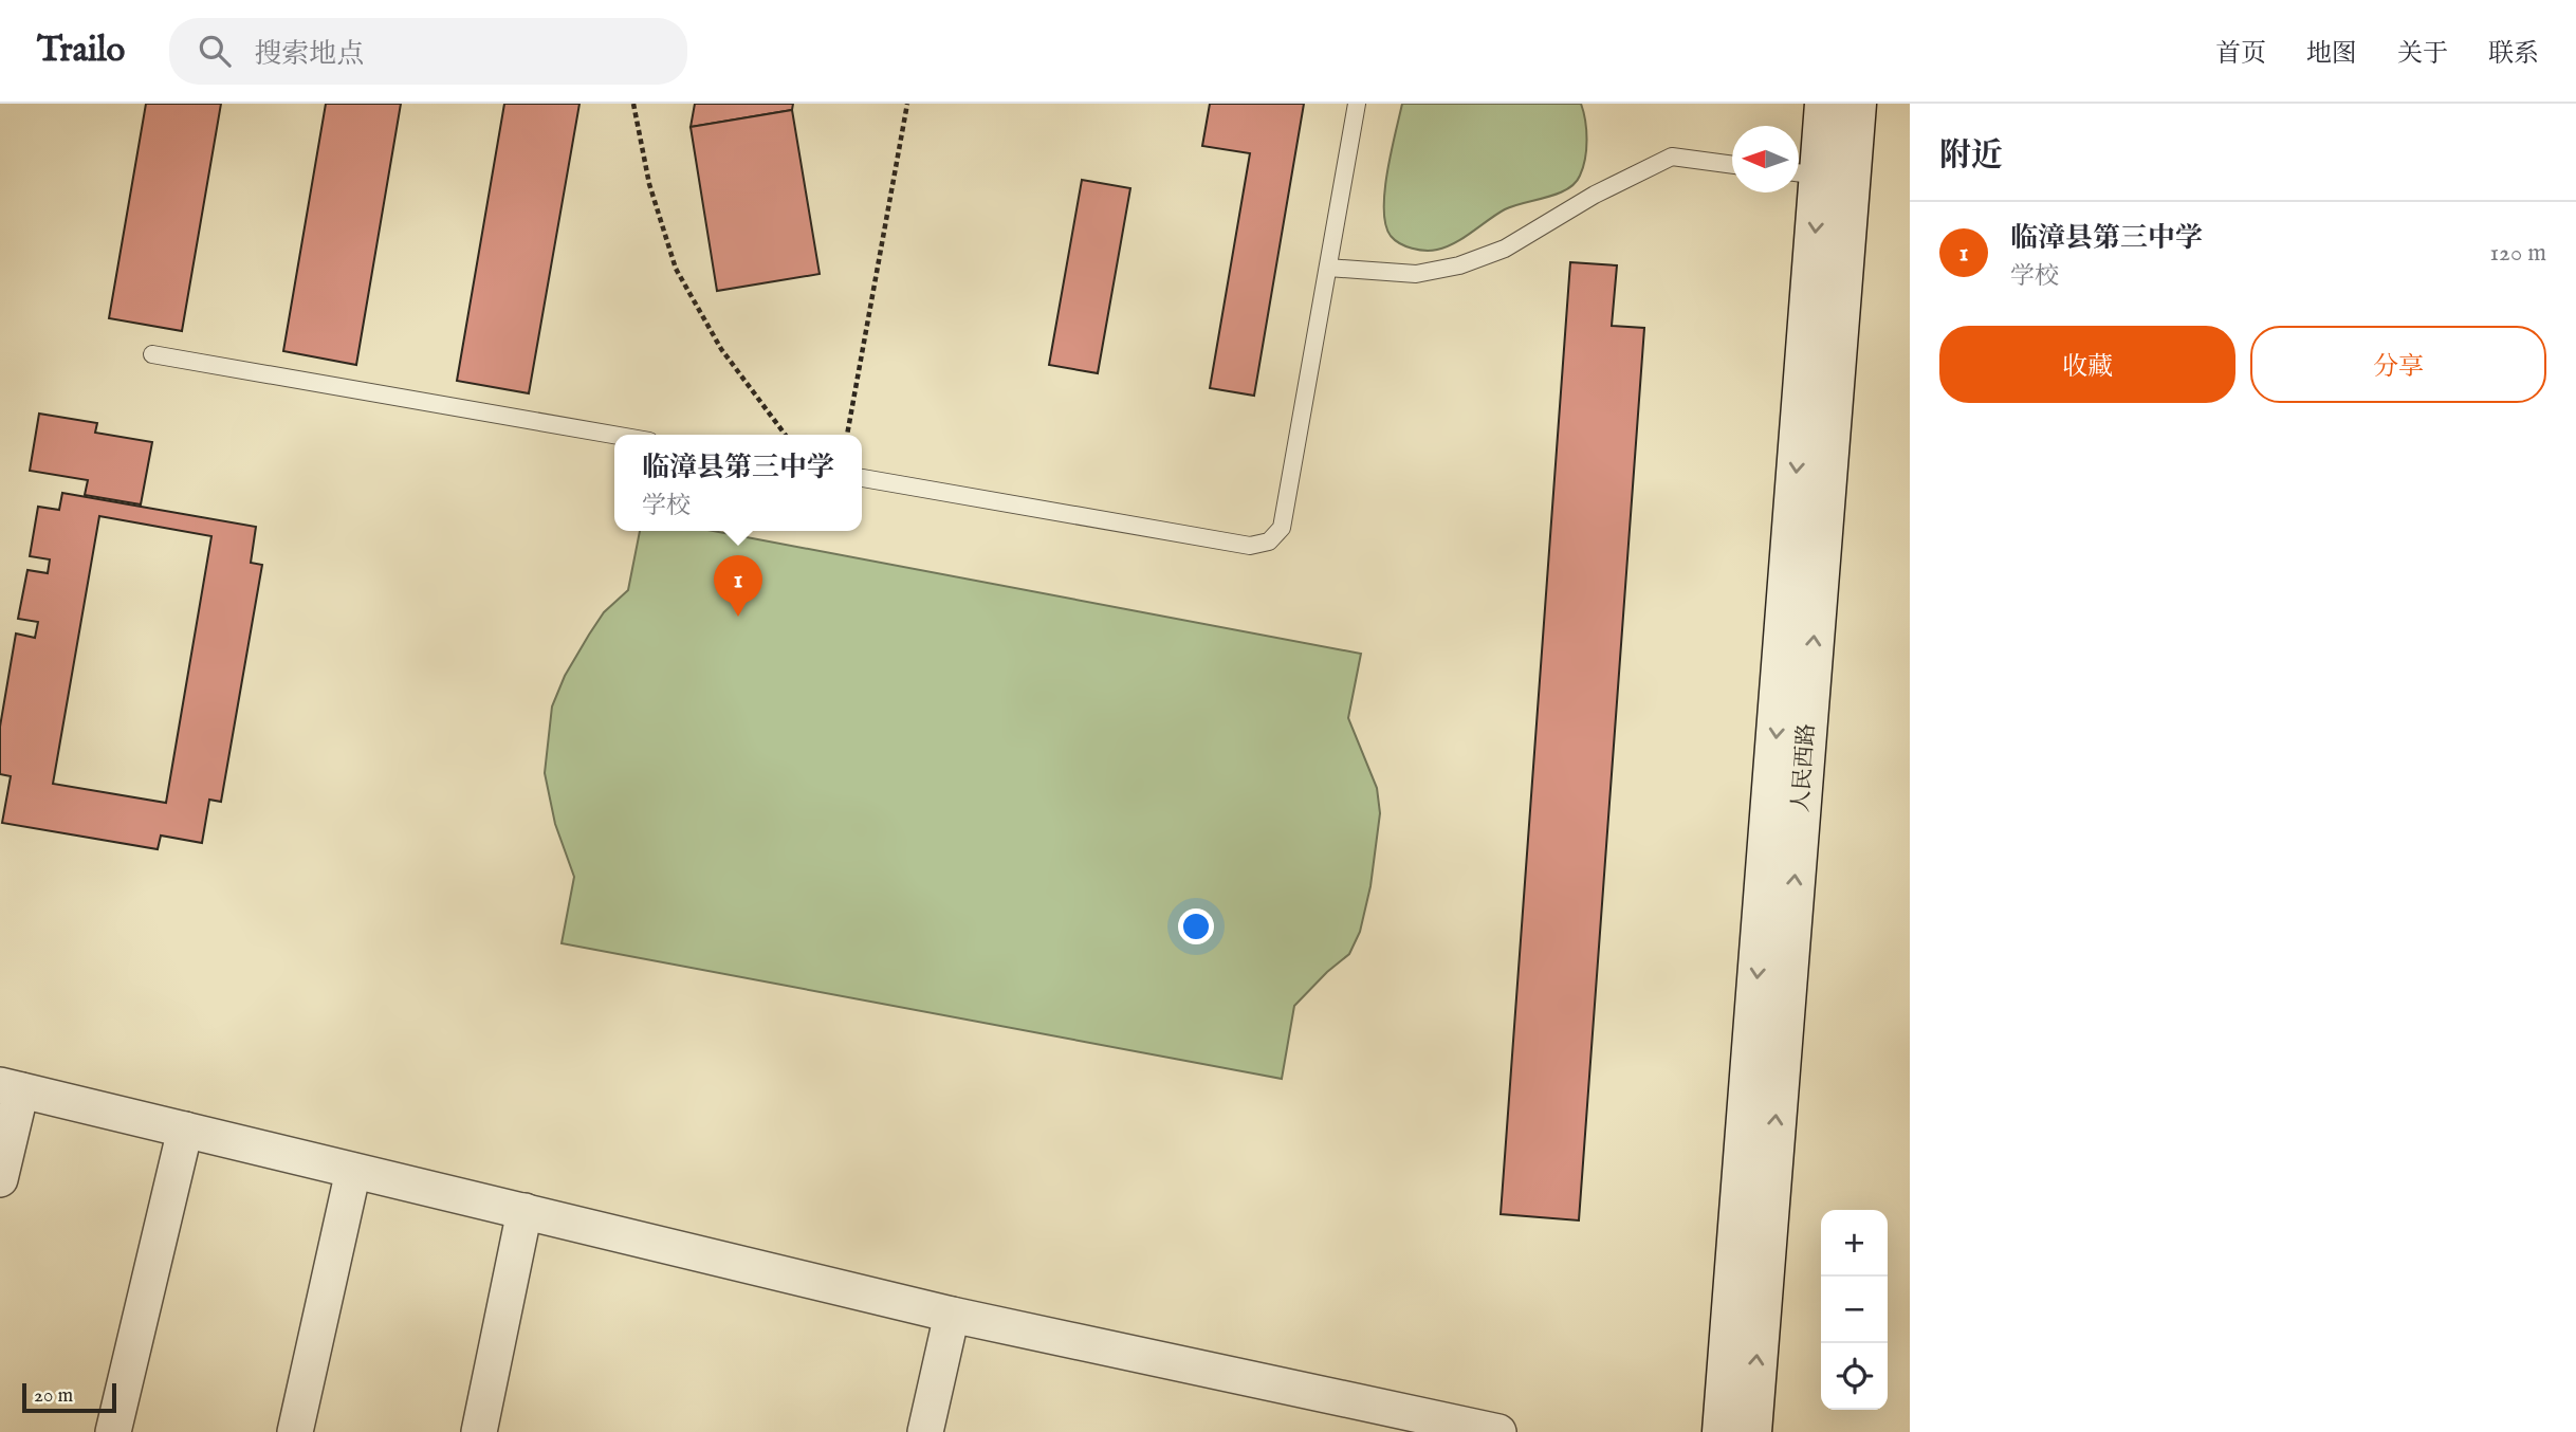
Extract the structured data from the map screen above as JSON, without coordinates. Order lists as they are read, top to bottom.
{
  "streets": {
    "main road": ["人民西路"]
  },
  "scale_bar": "20 m",
  "north": "left",
  "page": {
    "header": "Trailo",
    "search": "搜索地点",
    "nav": [
      "首页",
      "地图",
      "关于",
      "联系"
    ],
    "heading": "附近",
    "list": [
      {
        "mark": "1",
        "name": "临漳县第三中学",
        "note": "学校",
        "value": "120 m"
      }
    ],
    "buttons": ["收藏", "分享"],
    "popup": ["临漳县第三中学", "学校"],
    "pins": "1",
    "map_buttons": ["+", "−"],
    "scale": "20 m"
  }
}
